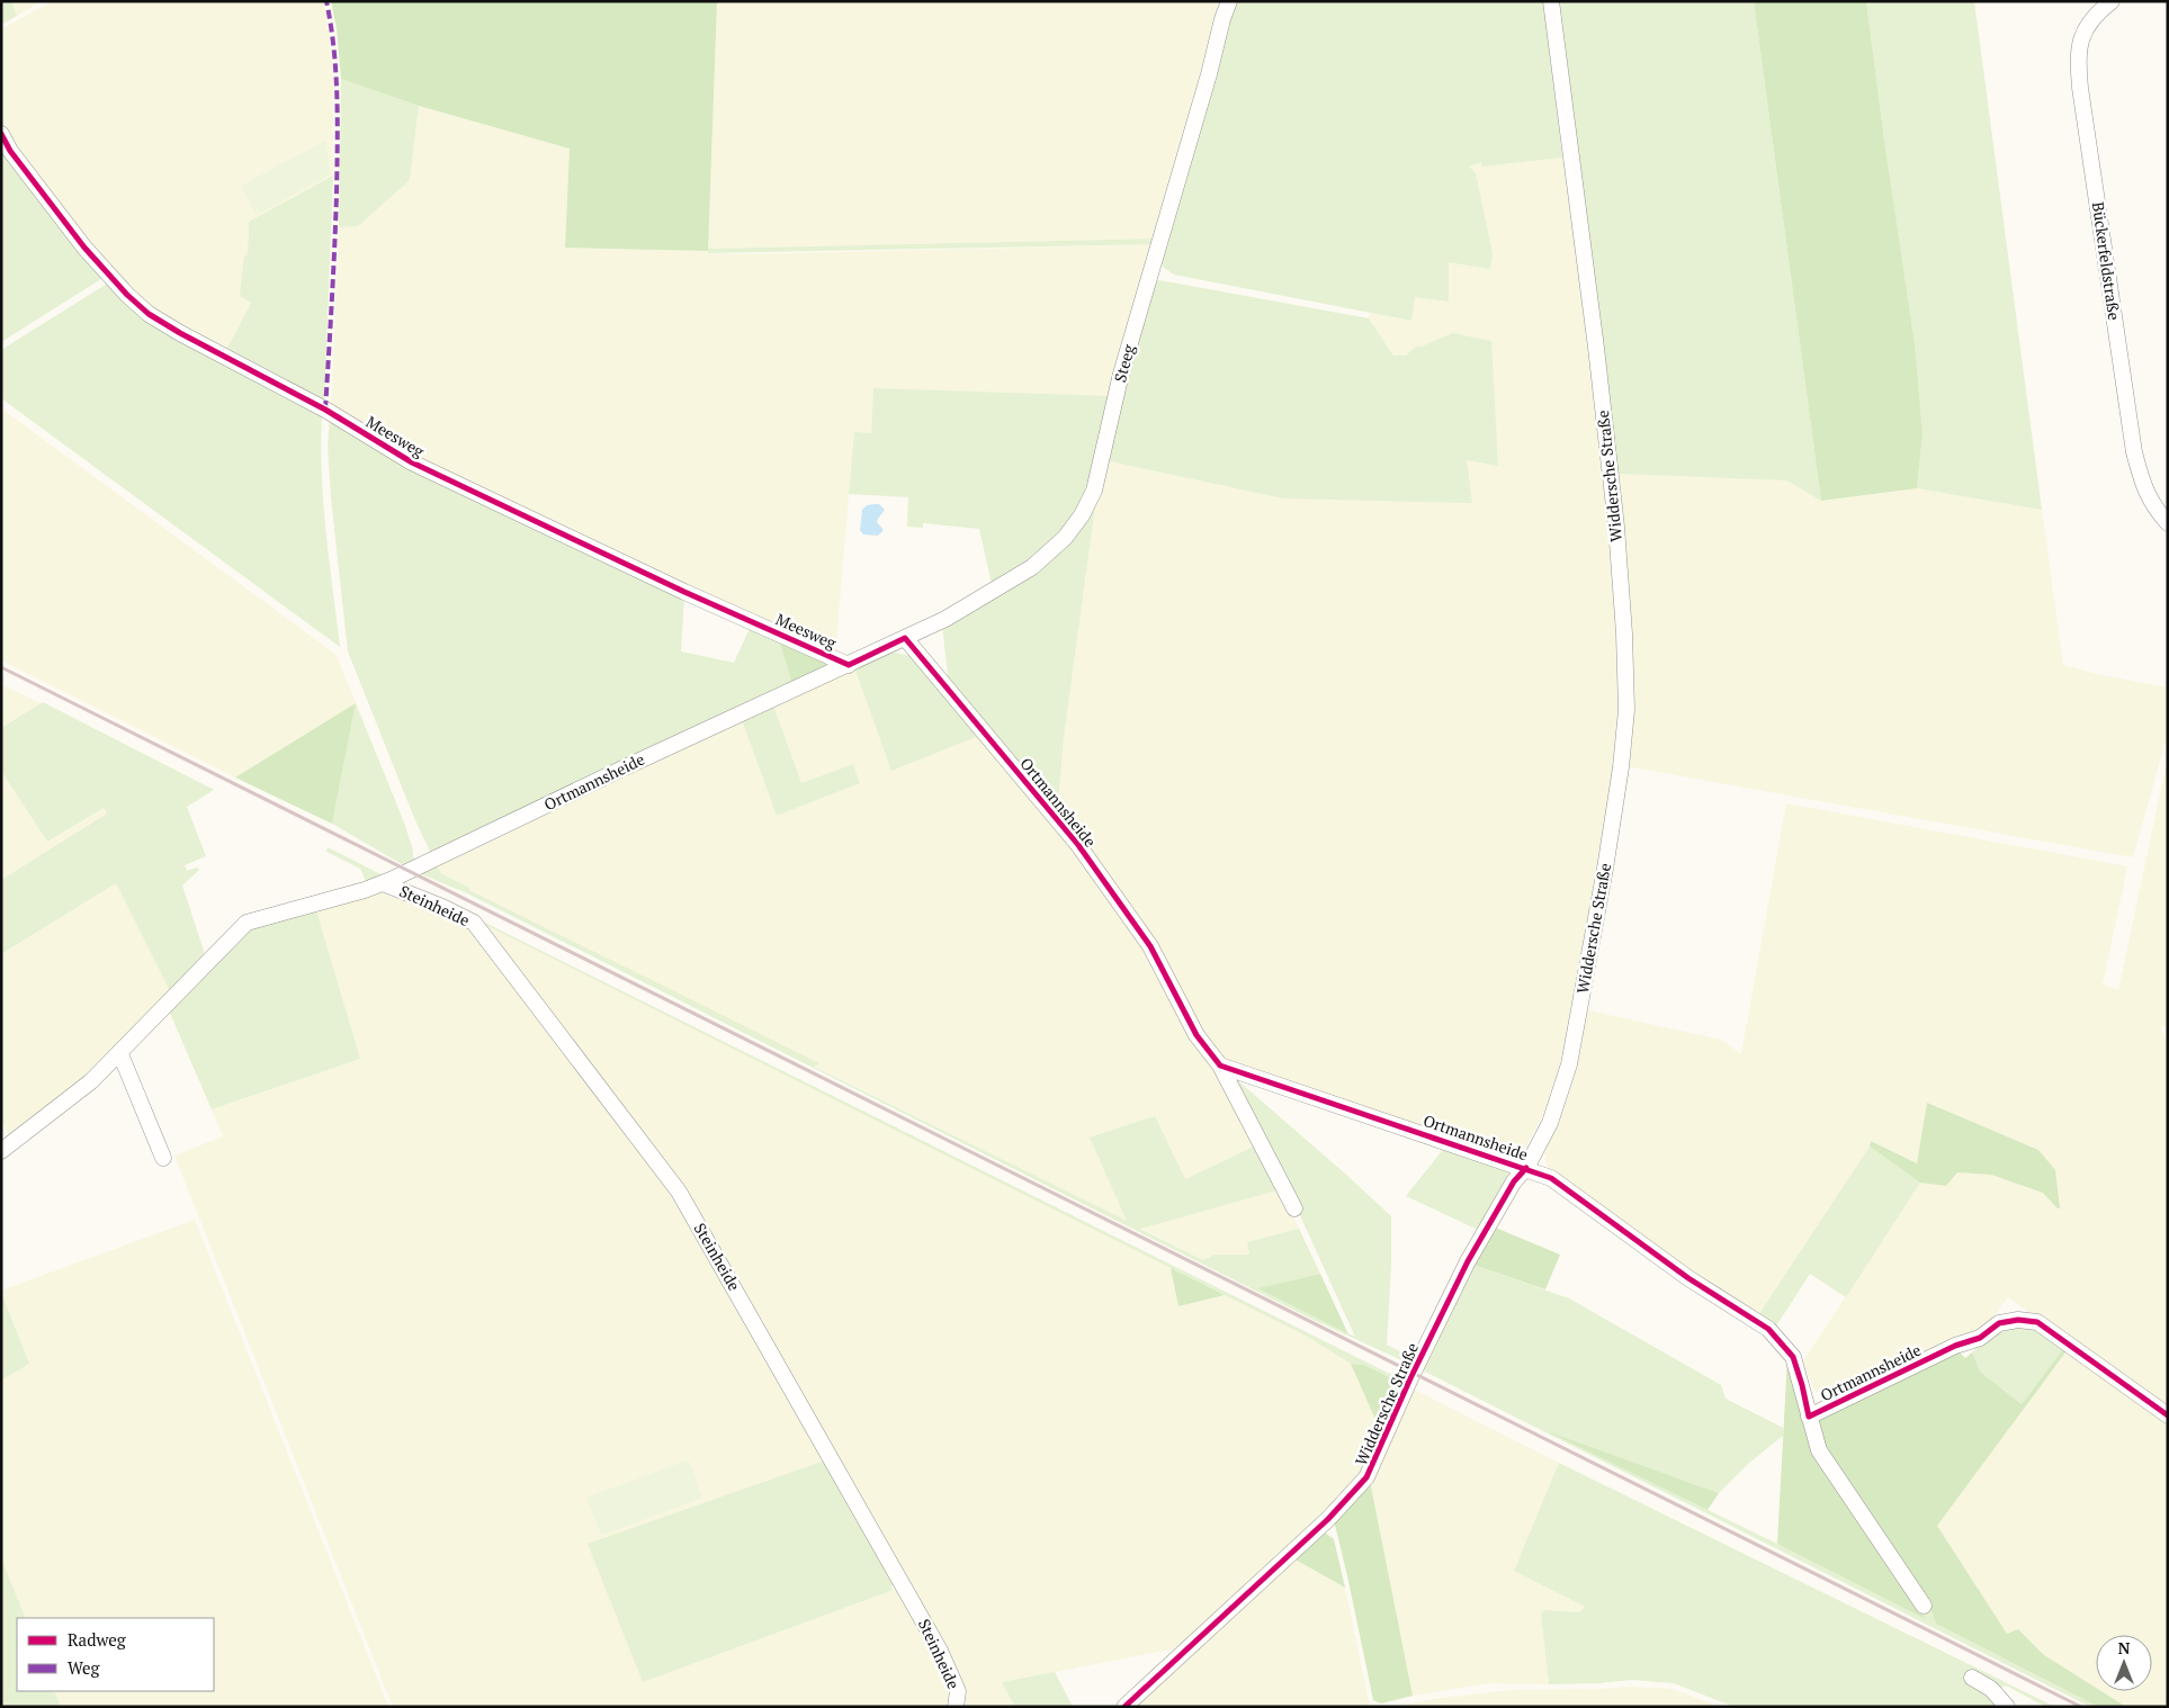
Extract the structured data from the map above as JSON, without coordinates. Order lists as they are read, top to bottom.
{
  "streets": {
    "street": [
      "Bückerfeldstraße",
      "Steeg",
      "Meesweg",
      "Widdersche Straße",
      "Ortmannsheide",
      "Steinheide"
    ]
  },
  "crossings": [
    ["Steeg", "Ortmannsheide"],
    ["Meesweg", "Ortmannsheide"],
    ["Widdersche Straße", "Ortmannsheide"],
    ["Ortmannsheide", "Steinheide"]
  ],
  "legend": ["Radweg", "Weg"],
  "north": "top"
}
